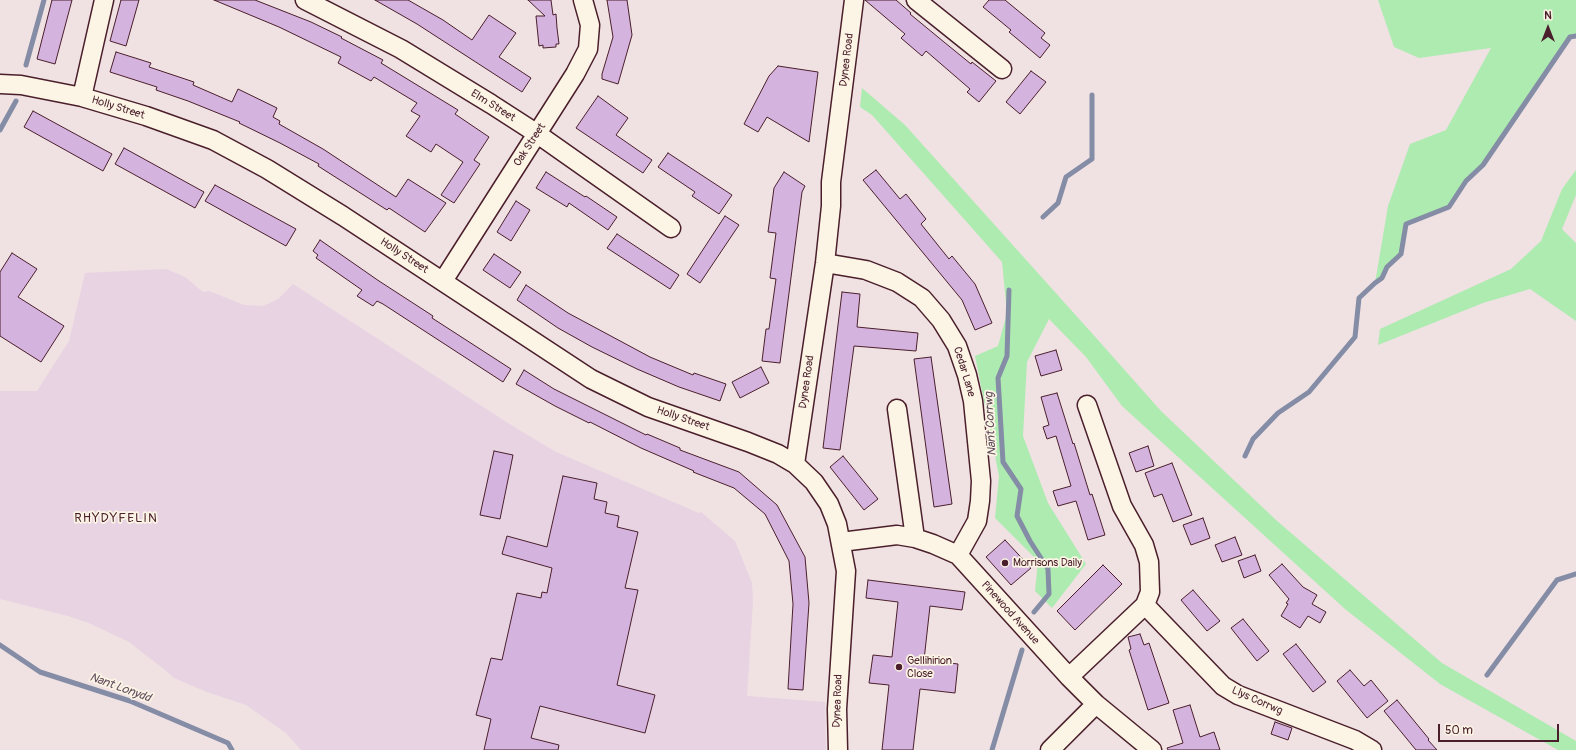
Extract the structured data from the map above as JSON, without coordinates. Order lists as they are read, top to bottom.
{
  "streets": {
    "street": [
      "Dynea Road",
      "Elm Street",
      "Holly Street",
      "Oak Street",
      "Cedar Lane",
      "Pinewood Avenue",
      "Llys Corrwg"
    ]
  },
  "crossings": [
    ["Dynea Road", "Holly Street"],
    ["Dynea Road", "Cedar Lane"],
    ["Dynea Road", "Pinewood Avenue"],
    ["Elm Street", "Oak Street"],
    ["Holly Street", "Oak Street"],
    ["Cedar Lane", "Pinewood Avenue"]
  ],
  "districts": ["RHYDYFELIN"],
  "water": ["Nant Corrwg", "Nant Lonydd"],
  "places": ["Morrisons Daily", "Gellihirion Close"],
  "scale_bar": "50 m",
  "north": "top"
}
